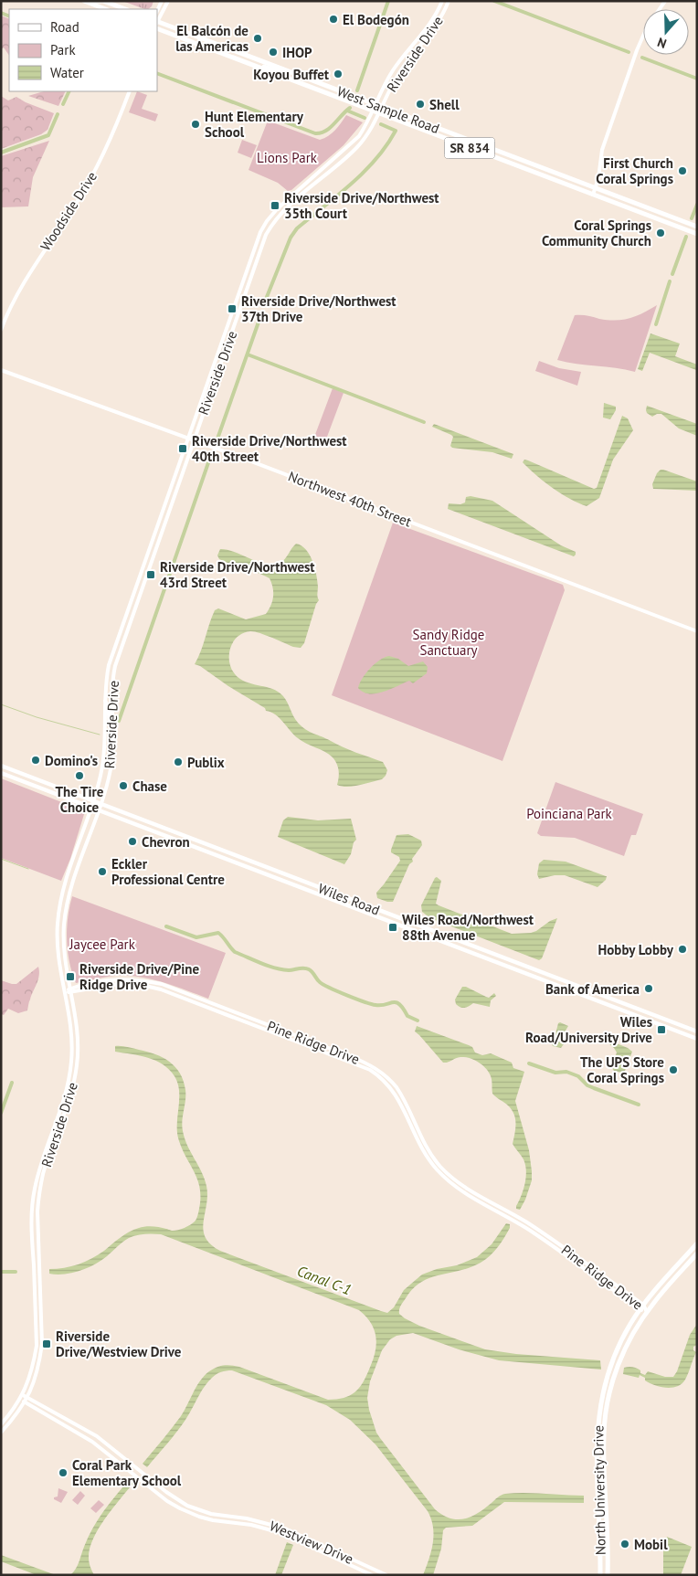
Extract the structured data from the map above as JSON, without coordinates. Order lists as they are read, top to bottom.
{
  "streets": {
    "main road": [
      "West Sample Road",
      "SR 834",
      "Wiles Road",
      "North University Drive"
    ],
    "street": [
      "Riverside Drive",
      "Woodside Drive",
      "Northwest 40th Street",
      "Pine Ridge Drive",
      "Westview Drive"
    ]
  },
  "crossings": [
    ["Riverside Drive", "West Sample Road"],
    ["Riverside Drive", "Northwest 40th Street"],
    ["Riverside Drive", "Wiles Road"],
    ["Riverside Drive", "Pine Ridge Drive"],
    ["Riverside Drive", "Westview Drive"],
    ["Pine Ridge Drive", "North University Drive"]
  ],
  "water": ["Canal C-1"],
  "parks": [
    "Lions Park",
    "Sandy Ridge Sanctuary",
    "Poinciana Park",
    "Jaycee Park"
  ],
  "places": {
    "other": [
      "El Bodegón",
      "El Balcón de las Americas",
      "IHOP",
      "Koyou Buffet",
      "Shell",
      "Hunt Elementary School",
      "First Church Coral Springs",
      "Coral Springs Community Church",
      "Domino's",
      "Publix",
      "The Tire Choice",
      "Chase",
      "Chevron",
      "Eckler Professional Centre",
      "Hobby Lobby",
      "Bank of America",
      "The UPS Store Coral Springs",
      "Coral Park Elementary School",
      "Mobil"
    ],
    "transit": [
      "Riverside Drive/Northwest 35th Court",
      "Riverside Drive/Northwest 37th Drive",
      "Riverside Drive/Northwest 40th Street",
      "Riverside Drive/Northwest 43rd Street",
      "Wiles Road/Northwest 88th Avenue",
      "Riverside Drive/Pine Ridge Drive",
      "Wiles Road/University Drive",
      "Riverside Drive/Westview Drive"
    ]
  },
  "legend": ["Road", "Park", "Water"],
  "north": "bottom"
}
